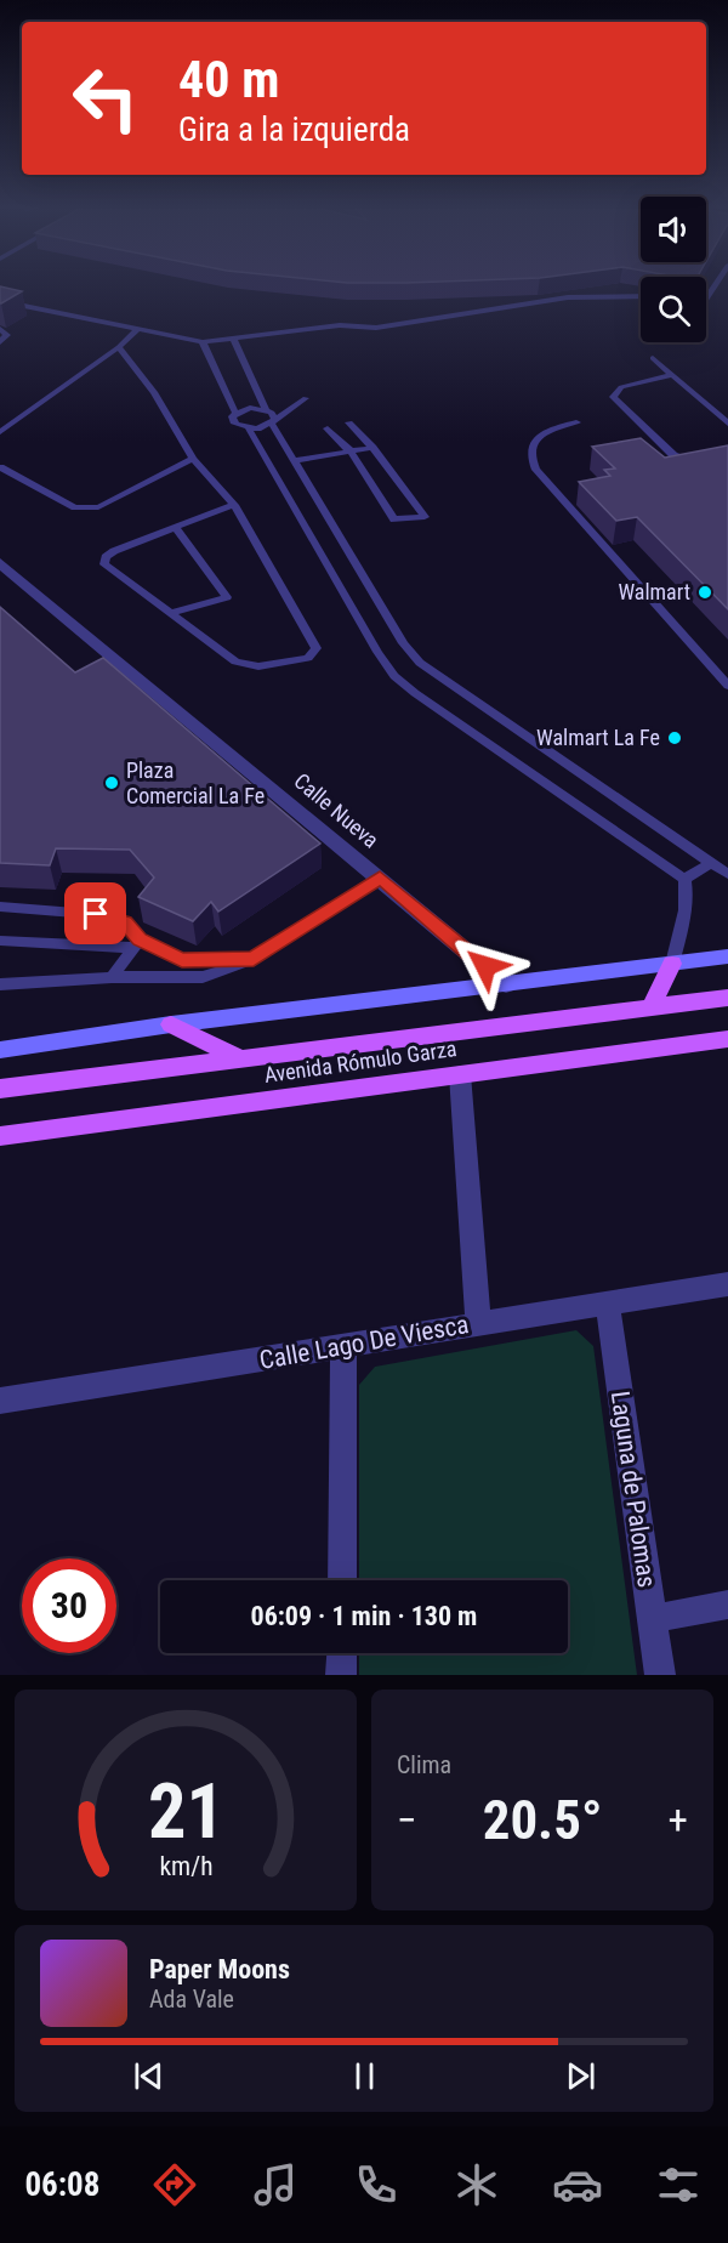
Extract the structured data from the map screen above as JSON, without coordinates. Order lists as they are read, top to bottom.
{
  "streets": {
    "main road": ["Avenida Rómulo Garza"],
    "street": ["Calle Nueva", "Calle Lago De Viesca", "Laguna de Palomas"]
  },
  "crossings": [
    ["Calle Lago De Viesca", "Laguna de Palomas"]
  ],
  "places": ["Walmart", "Walmart La Fe", "Plaza Comercial La Fe"],
  "page": {
    "turn": ["40 m", "Gira a la izquierda"],
    "limit": "30",
    "trip": "06:09 · 1 min · 130 m",
    "tile": "Clima",
    "heat": ["−", "20.5°", "+"],
    "song": ["Paper Moons", "Ada Vale"],
    "tabs": "06:08",
    "gauge": ["21", "km/h"]
  }
}
